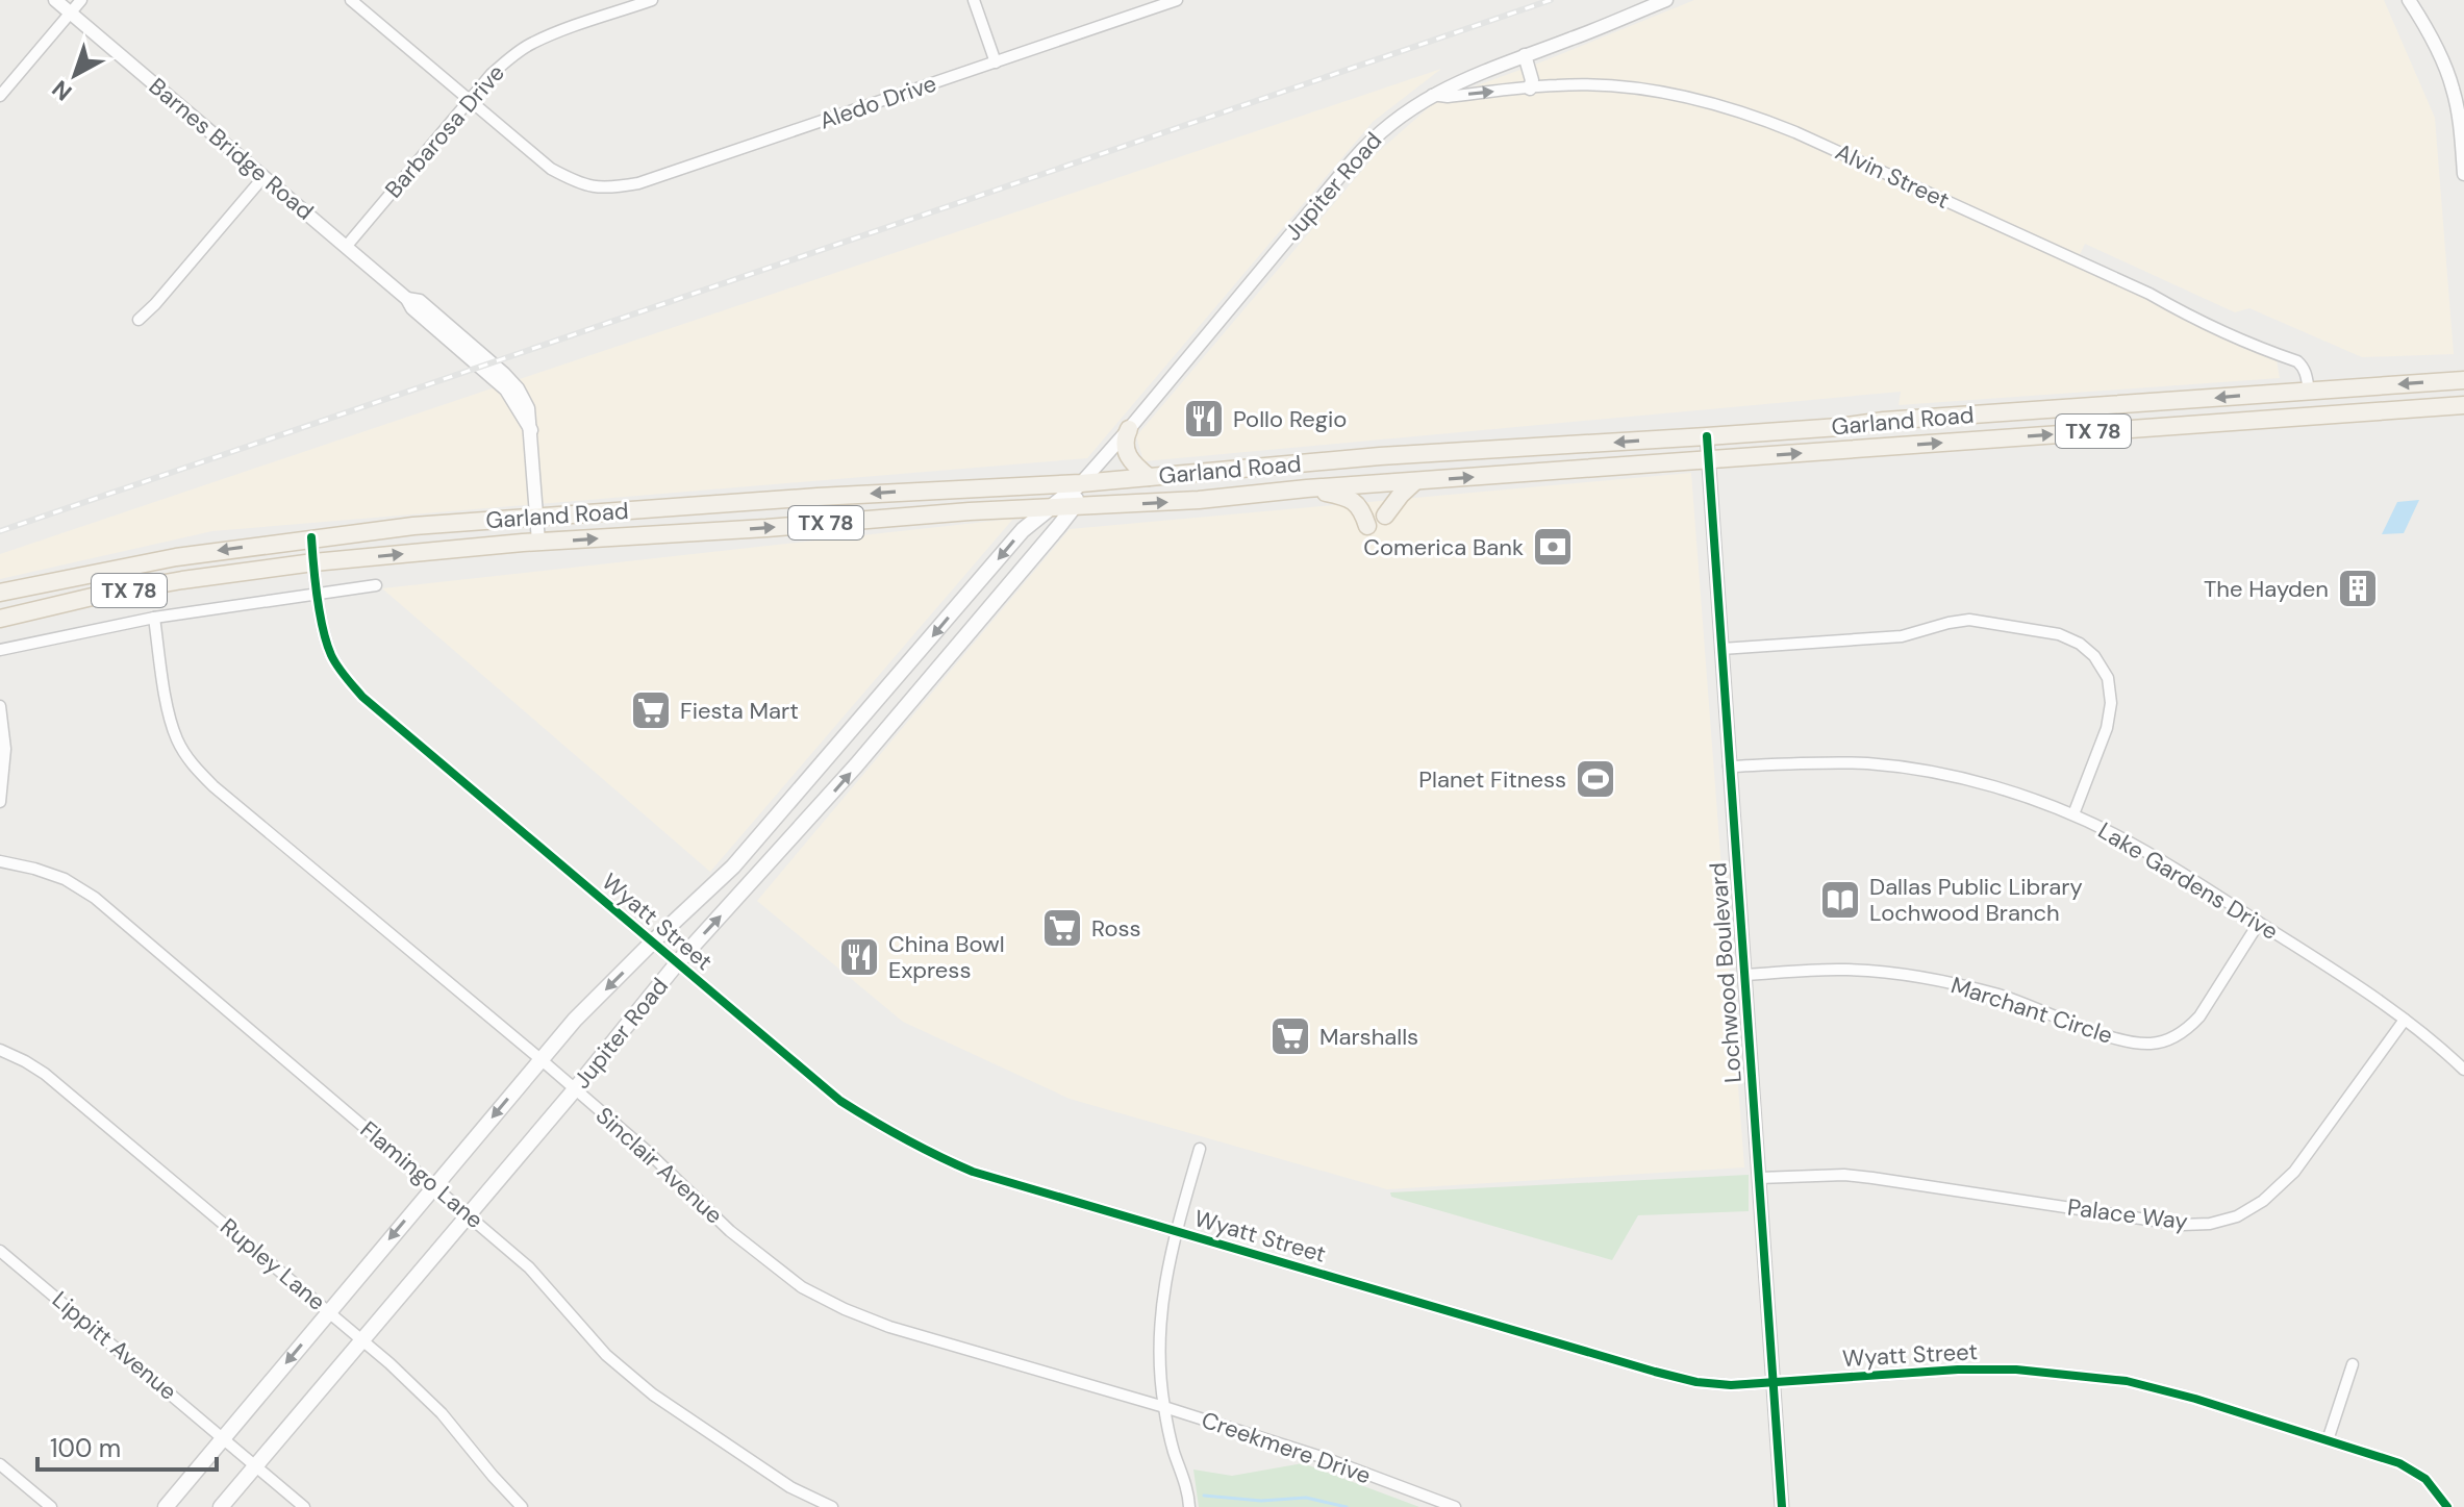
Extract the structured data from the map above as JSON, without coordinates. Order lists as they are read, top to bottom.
{
  "streets": {
    "main road": ["Jupiter Road", "Garland Road", "TX 78"],
    "street": [
      "Aledo Drive",
      "Barbarosa Drive",
      "Barnes Bridge Road",
      "Alvin Street",
      "Lake Gardens Drive",
      "Wyatt Street",
      "Lochwood Boulevard",
      "Marchant Circle",
      "Sinclair Avenue",
      "Flamingo Lane",
      "Palace Way",
      "Rupley Lane",
      "Lippitt Avenue",
      "Creekmere Drive"
    ]
  },
  "crossings": [
    ["Aledo Drive", "Barbarosa Drive"],
    ["Barbarosa Drive", "Barnes Bridge Road"],
    ["Barnes Bridge Road", "Garland Road"],
    ["Alvin Street", "Jupiter Road"],
    ["Alvin Street", "Garland Road"],
    ["Jupiter Road", "Garland Road"],
    ["Jupiter Road", "Wyatt Street"],
    ["Jupiter Road", "Sinclair Avenue"],
    ["Jupiter Road", "Flamingo Lane"],
    ["Jupiter Road", "Rupley Lane"],
    ["Jupiter Road", "Lippitt Avenue"],
    ["Garland Road", "Wyatt Street"],
    ["Garland Road", "Lochwood Boulevard"],
    ["Lake Gardens Drive", "Lochwood Boulevard"],
    ["Lake Gardens Drive", "Marchant Circle"],
    ["Lake Gardens Drive", "Palace Way"],
    ["Wyatt Street", "Lochwood Boulevard"],
    ["Lochwood Boulevard", "Marchant Circle"],
    ["Lochwood Boulevard", "Palace Way"],
    ["Sinclair Avenue", "Creekmere Drive"]
  ],
  "places": {
    "restaurant": ["Pollo Regio", "China Bowl Express"],
    "bank": ["Comerica Bank"],
    "building": ["The Hayden"],
    "supermarket": ["Fiesta Mart", "Ross", "Marshalls"],
    "sports": ["Planet Fitness"],
    "library": ["Dallas Public Library Lochwood Branch"]
  },
  "scale_bar": "100 m",
  "north": "bottom left"
}
